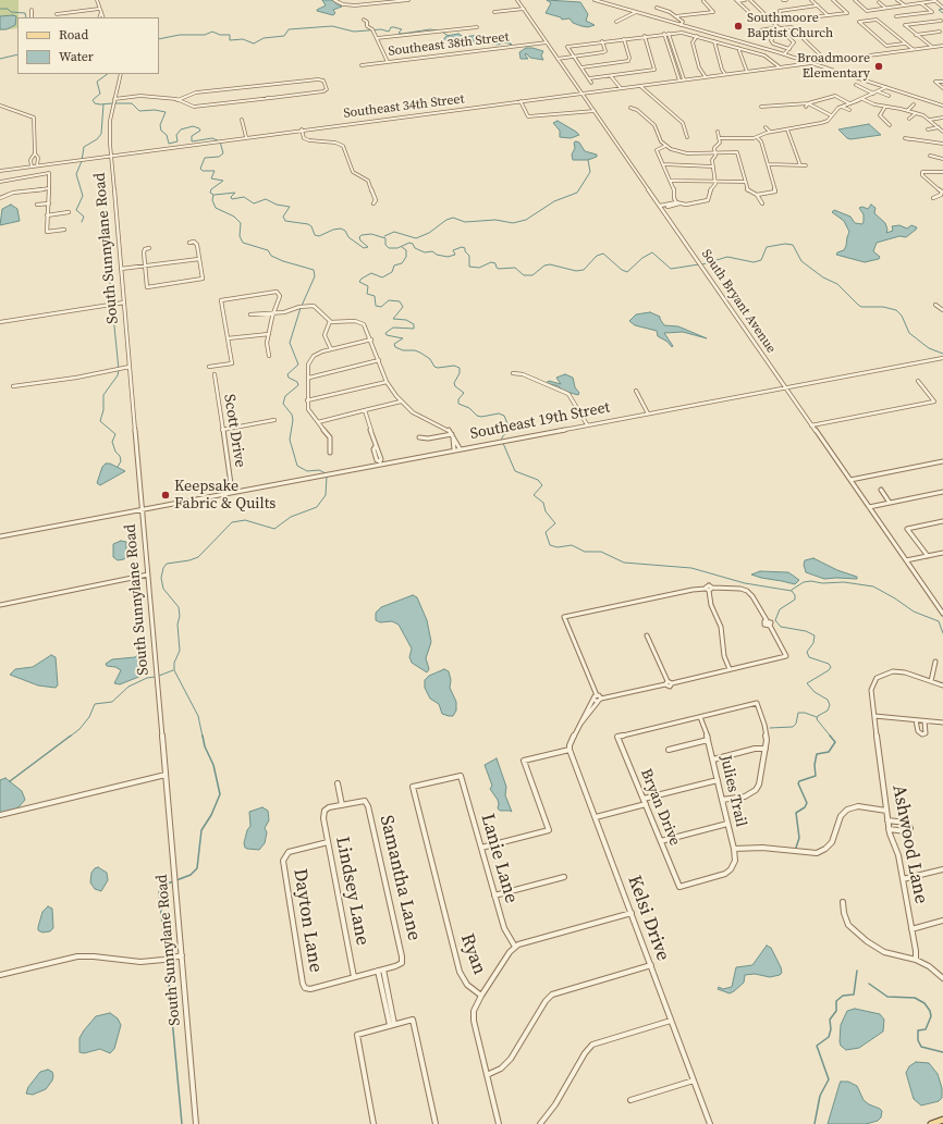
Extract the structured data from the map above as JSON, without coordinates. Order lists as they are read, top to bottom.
{
  "streets": {
    "street": [
      "Southeast 38th Street",
      "Southeast 34th Street",
      "South Sunnylane Road",
      "South Bryant Avenue",
      "Southeast 19th Street",
      "Scott Drive",
      "Julies Trail",
      "Bryan Drive",
      "Ashwood Lane",
      "Lanie Lane",
      "Samantha Lane",
      "Lindsey Lane",
      "Kelsi Drive",
      "Dayton Lane",
      "Ryan"
    ]
  },
  "crossings": [
    ["Southeast 38th Street", "South Bryant Avenue"],
    ["Southeast 34th Street", "South Sunnylane Road"],
    ["Southeast 34th Street", "South Bryant Avenue"],
    ["South Sunnylane Road", "Southeast 19th Street"],
    ["South Bryant Avenue", "Southeast 19th Street"],
    ["Southeast 19th Street", "Scott Drive"],
    ["Julies Trail", "Bryan Drive"],
    ["Lanie Lane", "Ryan"],
    ["Samantha Lane", "Lindsey Lane"],
    ["Lindsey Lane", "Dayton Lane"]
  ],
  "places": ["Southmoore Baptist Church", "Broadmoore Elementary", "Keepsake Fabric & Quilts"],
  "legend": ["Road", "Water"]
}
